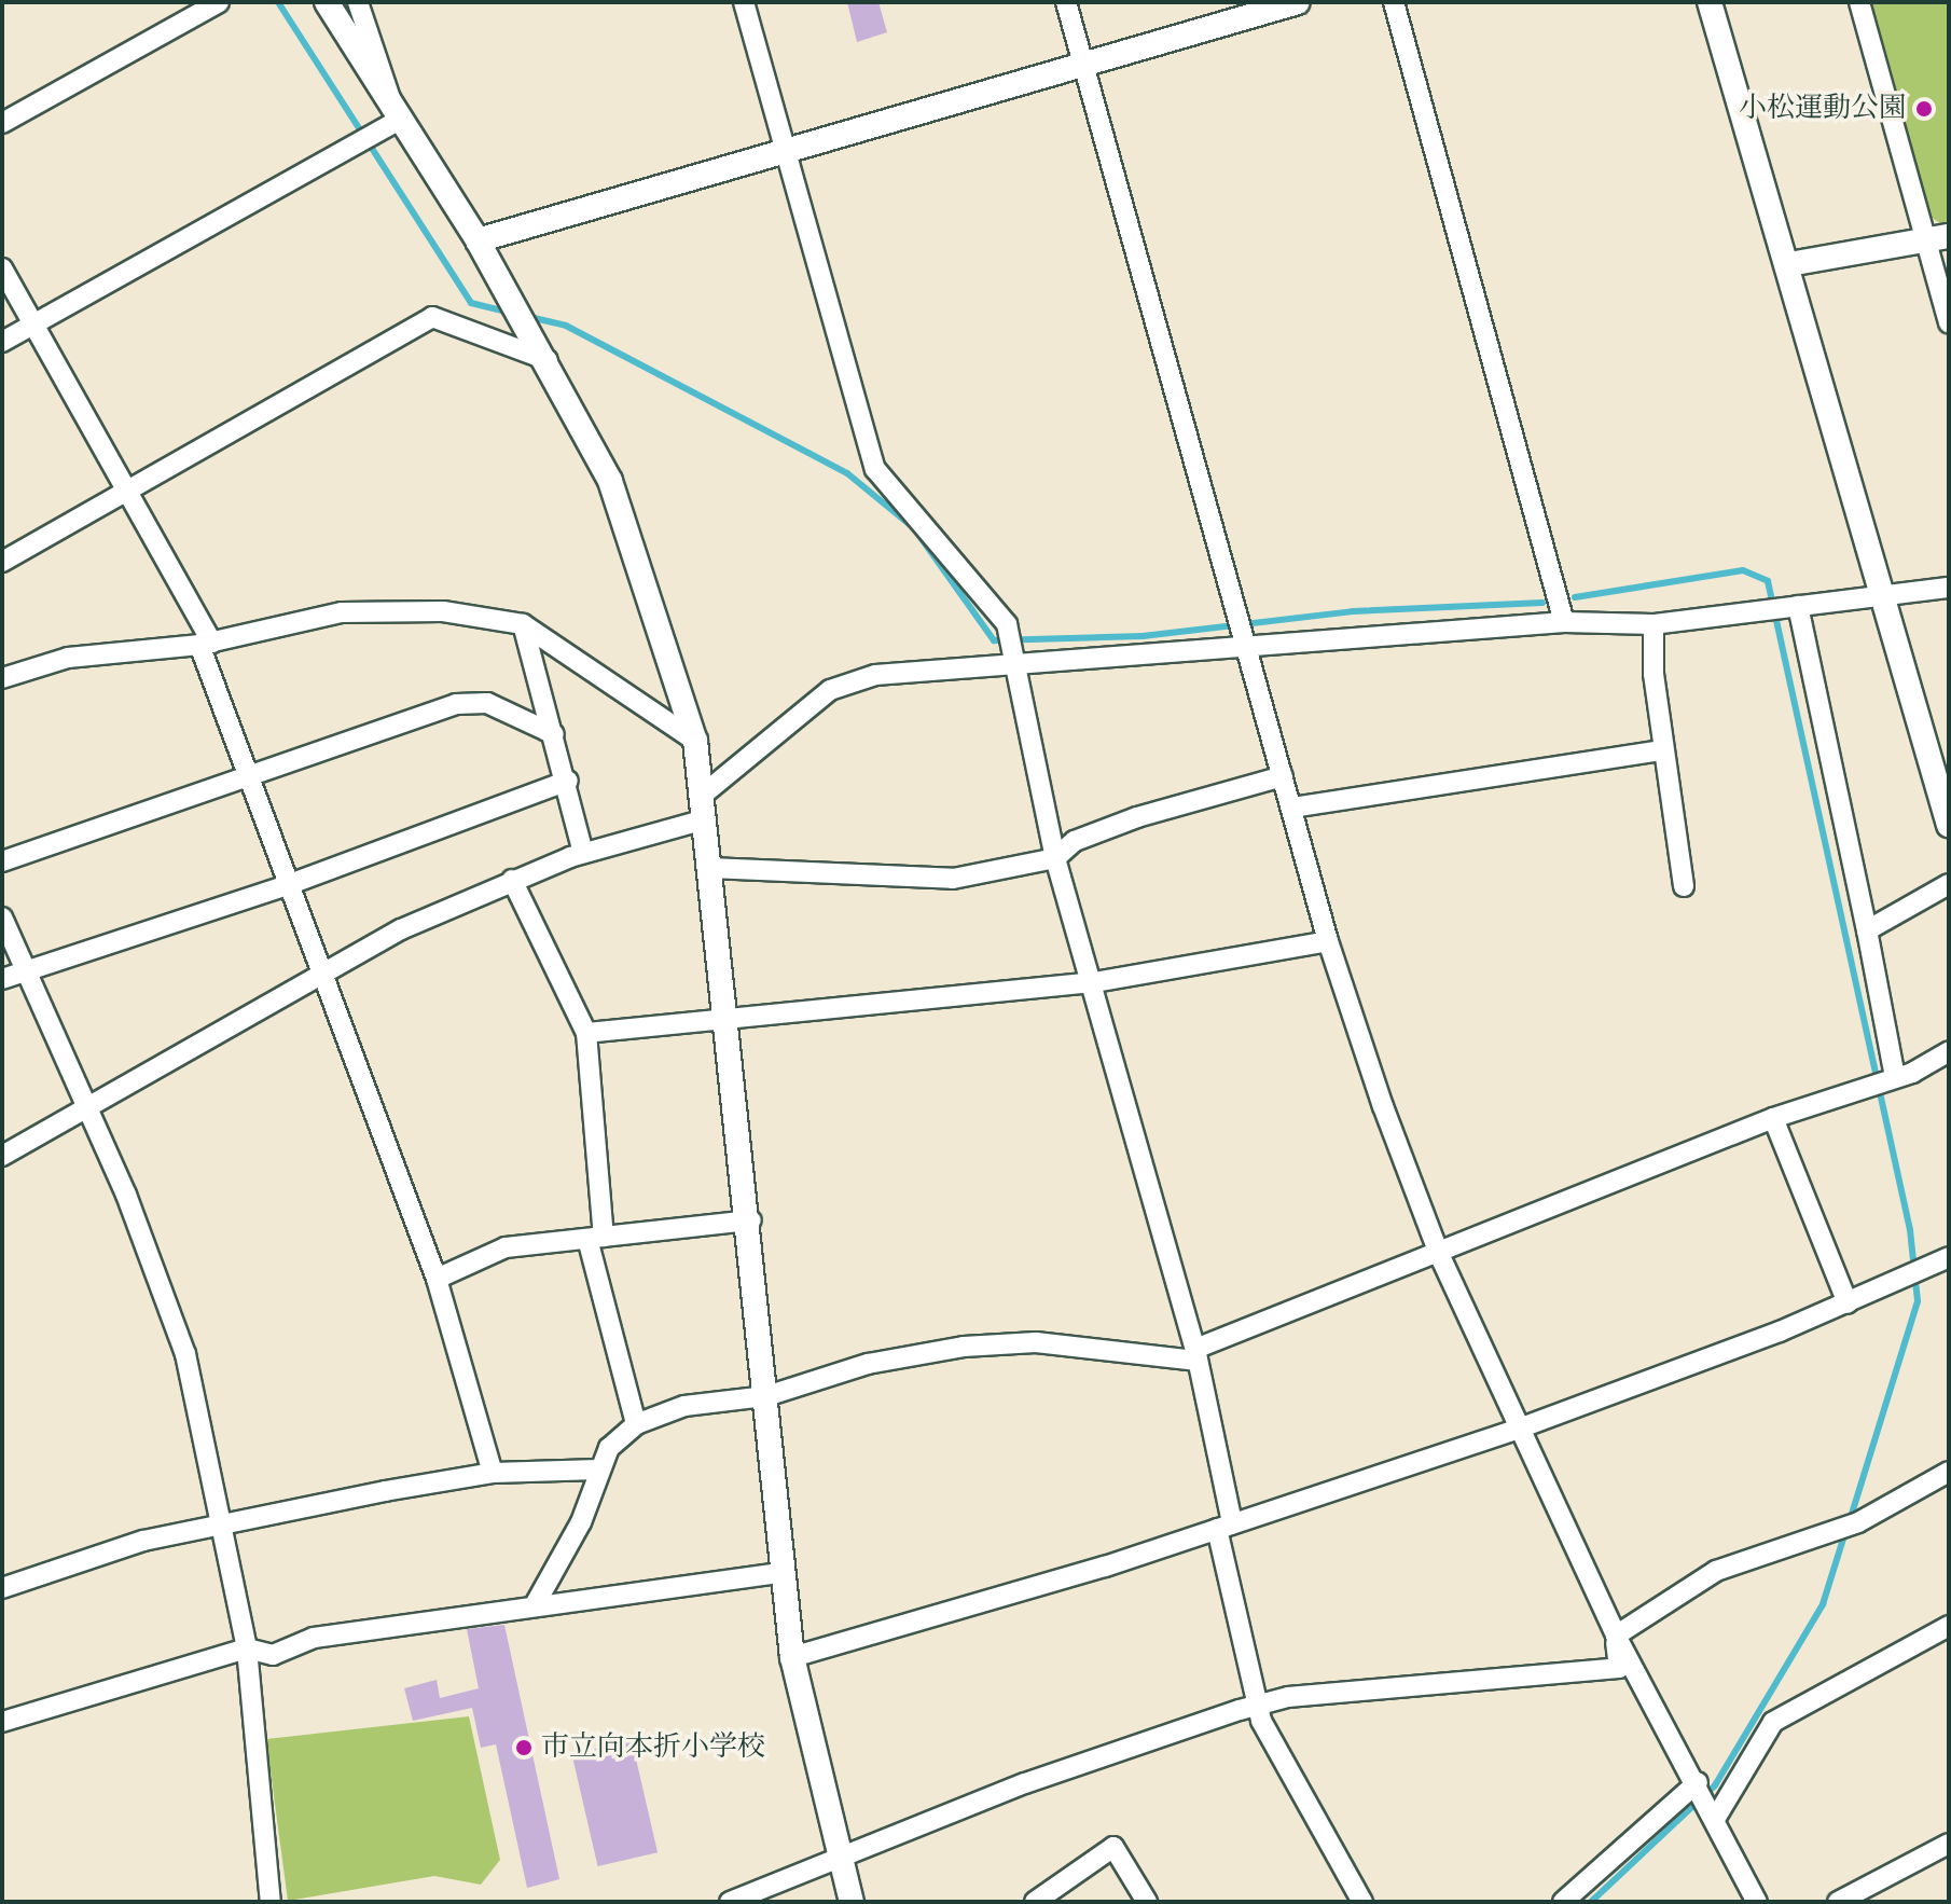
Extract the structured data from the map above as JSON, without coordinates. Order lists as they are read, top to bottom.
{
  "places": ["小松運動公園", "市立向本折小学校"]
}
